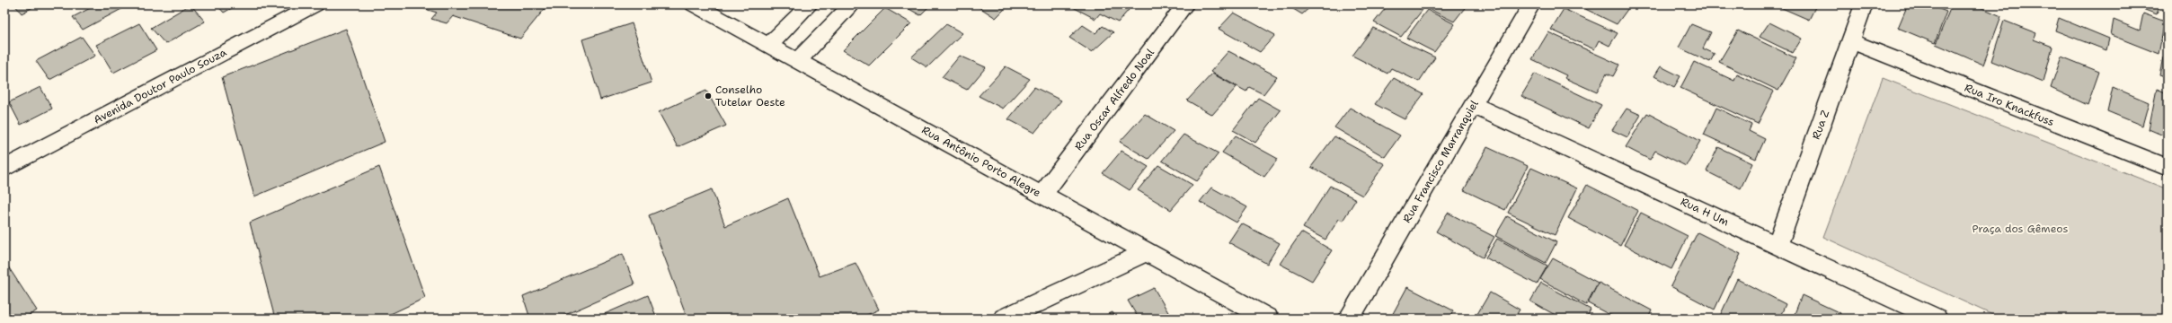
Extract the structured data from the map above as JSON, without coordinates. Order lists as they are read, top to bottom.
{
  "streets": {
    "street": [
      "Avenida Doutor Paulo Souza",
      "Rua Oscar Alfredo Noal",
      "Rua Iro Knackfuss",
      "Rua Z",
      "Rua Antônio Porto Alegre",
      "Rua Francisco Marranquiel",
      "Rua H Um"
    ]
  },
  "crossings": [
    ["Rua Oscar Alfredo Noal", "Rua Antônio Porto Alegre"],
    ["Rua Iro Knackfuss", "Rua Z"],
    ["Rua Z", "Rua H Um"],
    ["Rua Francisco Marranquiel", "Rua H Um"]
  ],
  "parks": ["Praça dos Gêmeos"],
  "places": ["Conselho Tutelar Oeste"]
}
